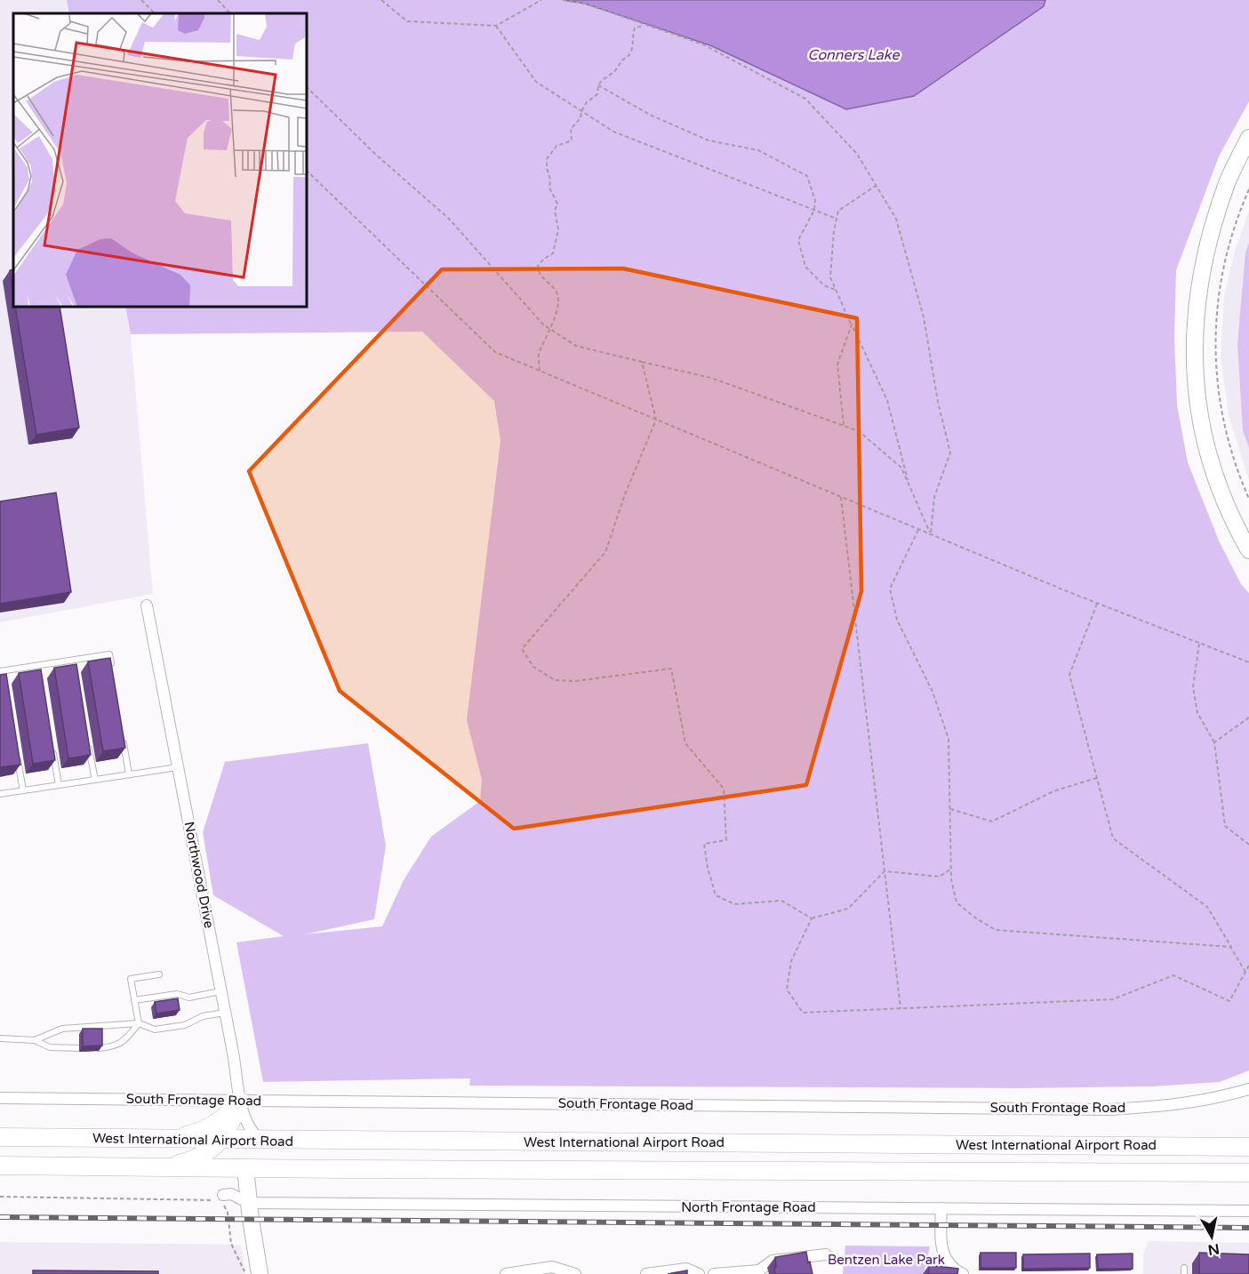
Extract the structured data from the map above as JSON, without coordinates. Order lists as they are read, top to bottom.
{
  "streets": {
    "main road": ["West International Airport Road"],
    "street": ["Northwood Drive", "South Frontage Road", "North Frontage Road"]
  },
  "crossings": [
    ["Northwood Drive", "South Frontage Road"],
    ["Northwood Drive", "West International Airport Road"]
  ],
  "water": ["Conners Lake"],
  "parks": ["Bentzen Lake Park"],
  "north": "bottom"
}
